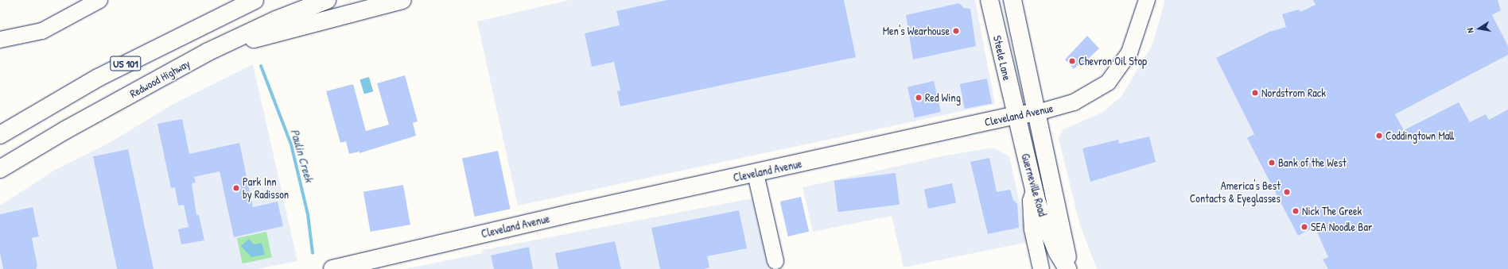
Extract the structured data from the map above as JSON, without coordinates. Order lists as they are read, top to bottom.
{
  "streets": {
    "main road": [
      "Steele Lane",
      "US 101",
      "Redwood Highway",
      "Cleveland Avenue",
      "Guerneville Road"
    ]
  },
  "crossings": [
    ["Steele Lane", "Cleveland Avenue"],
    ["Steele Lane", "Guerneville Road"],
    ["Cleveland Avenue", "Guerneville Road"]
  ],
  "water": ["Paulin Creek"],
  "places": [
    "Men's Wearhouse",
    "Chevron Oil Stop",
    "Nordstrom Rack",
    "Red Wing",
    "Coddingtown Mall",
    "Bank of the West",
    "Park Inn by Radisson",
    "America's Best Contacts & Eyeglasses",
    "Nick The Greek",
    "SEA Noodle Bar"
  ],
  "north": "left"
}
